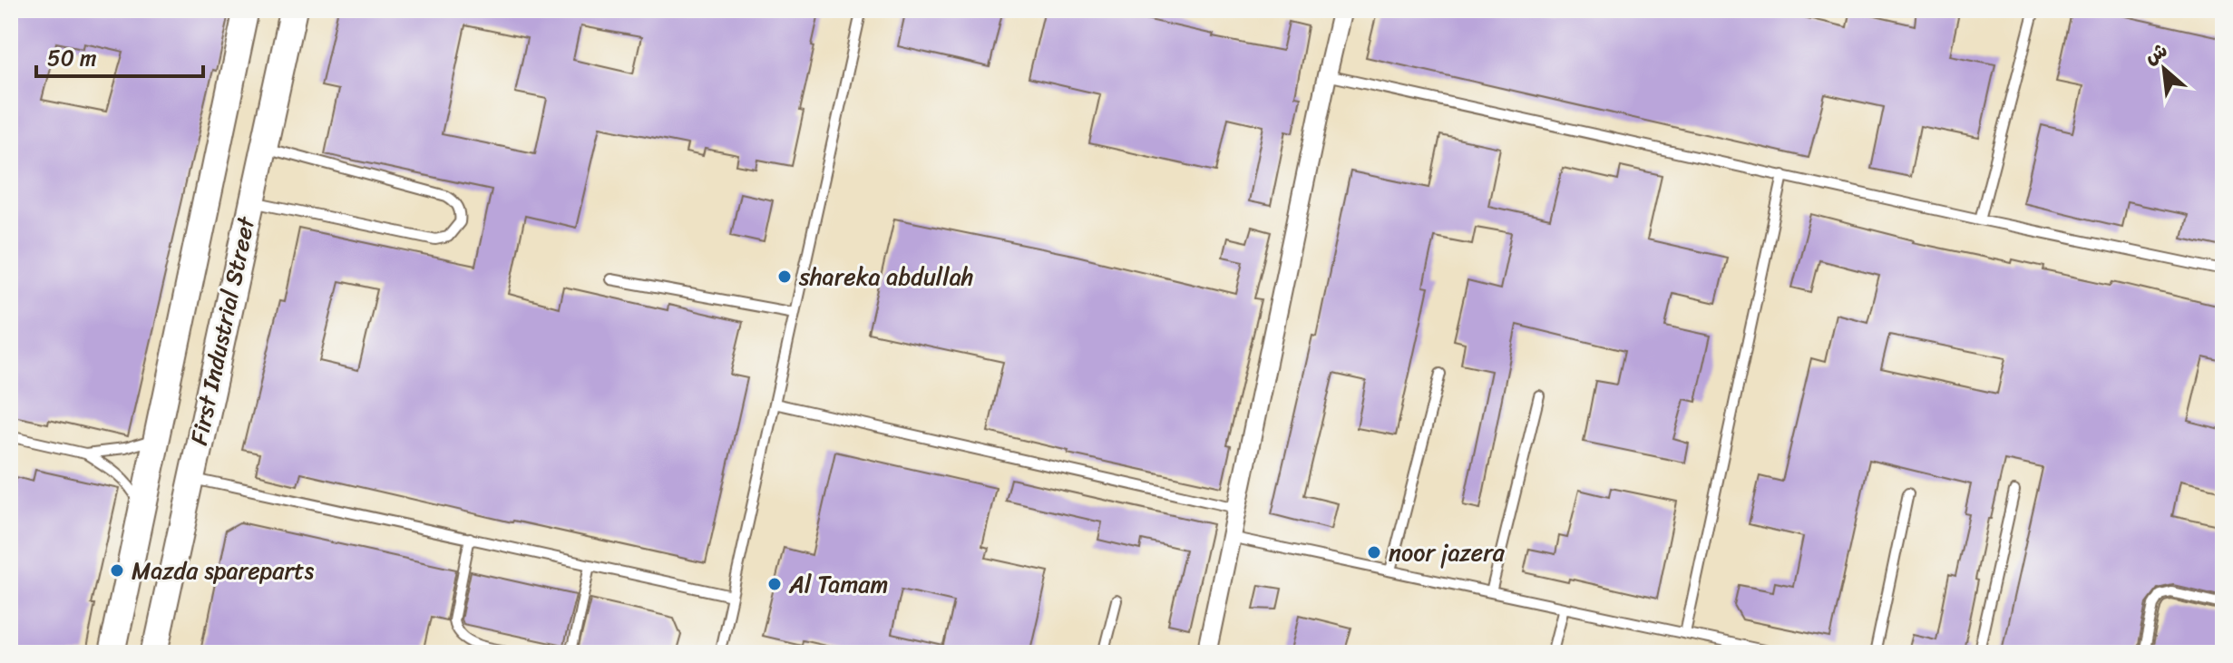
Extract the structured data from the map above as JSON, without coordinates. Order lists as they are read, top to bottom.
{
  "streets": {
    "main road": ["First Industrial Street"]
  },
  "places": [
    "shareka abdullah",
    "noor jazera",
    "Mazda spareparts",
    "Al Tamam"
  ],
  "scale_bar": "50 m",
  "north": "top left"
}
